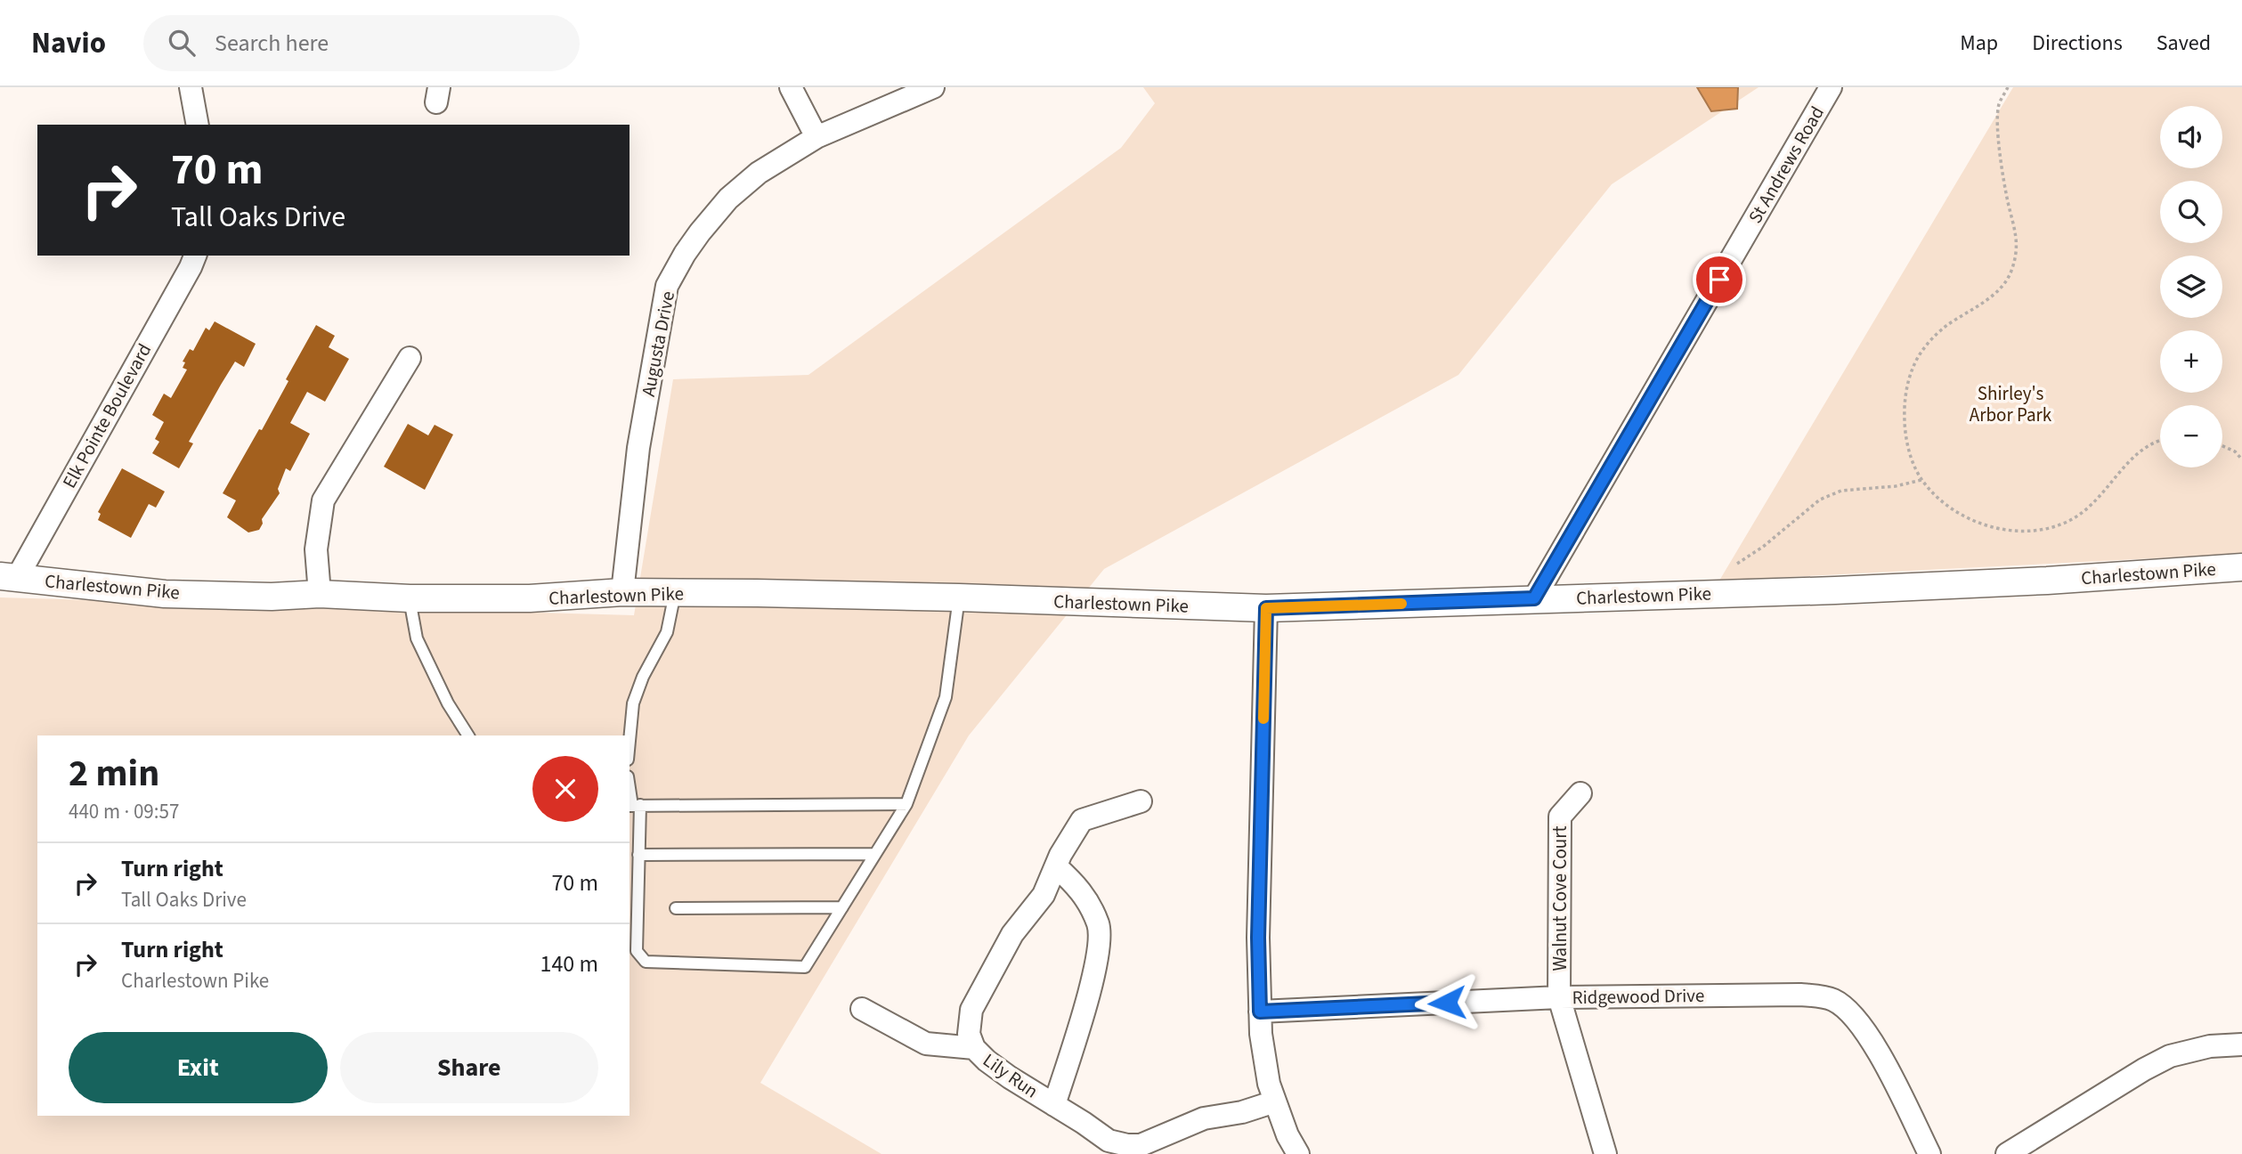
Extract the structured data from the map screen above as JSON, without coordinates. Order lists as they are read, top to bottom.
{
  "streets": {
    "street": [
      "St Andrews Road",
      "Augusta Drive",
      "Elk Pointe Boulevard",
      "Charlestown Pike",
      "Walnut Cove Court",
      "Ridgewood Drive",
      "Lily Run"
    ]
  },
  "crossings": [
    ["St Andrews Road", "Charlestown Pike"],
    ["Augusta Drive", "Charlestown Pike"],
    ["Elk Pointe Boulevard", "Charlestown Pike"],
    ["Walnut Cove Court", "Ridgewood Drive"]
  ],
  "parks": ["Shirley's Arbor Park"],
  "page": {
    "header": "Navio",
    "search": "Search here",
    "nav": ["Map", "Directions", "Saved"],
    "map_buttons": ["+", "−"],
    "turn": ["70 m", "Tall Oaks Drive"],
    "heading": ["2 min", "440 m · 09:57"],
    "list": [
      {
        "name": "Turn right",
        "note": "Tall Oaks Drive",
        "value": "70 m"
      },
      {
        "name": "Turn right",
        "note": "Charlestown Pike",
        "value": "140 m"
      }
    ],
    "buttons": ["Exit", "Share"]
  }
}
